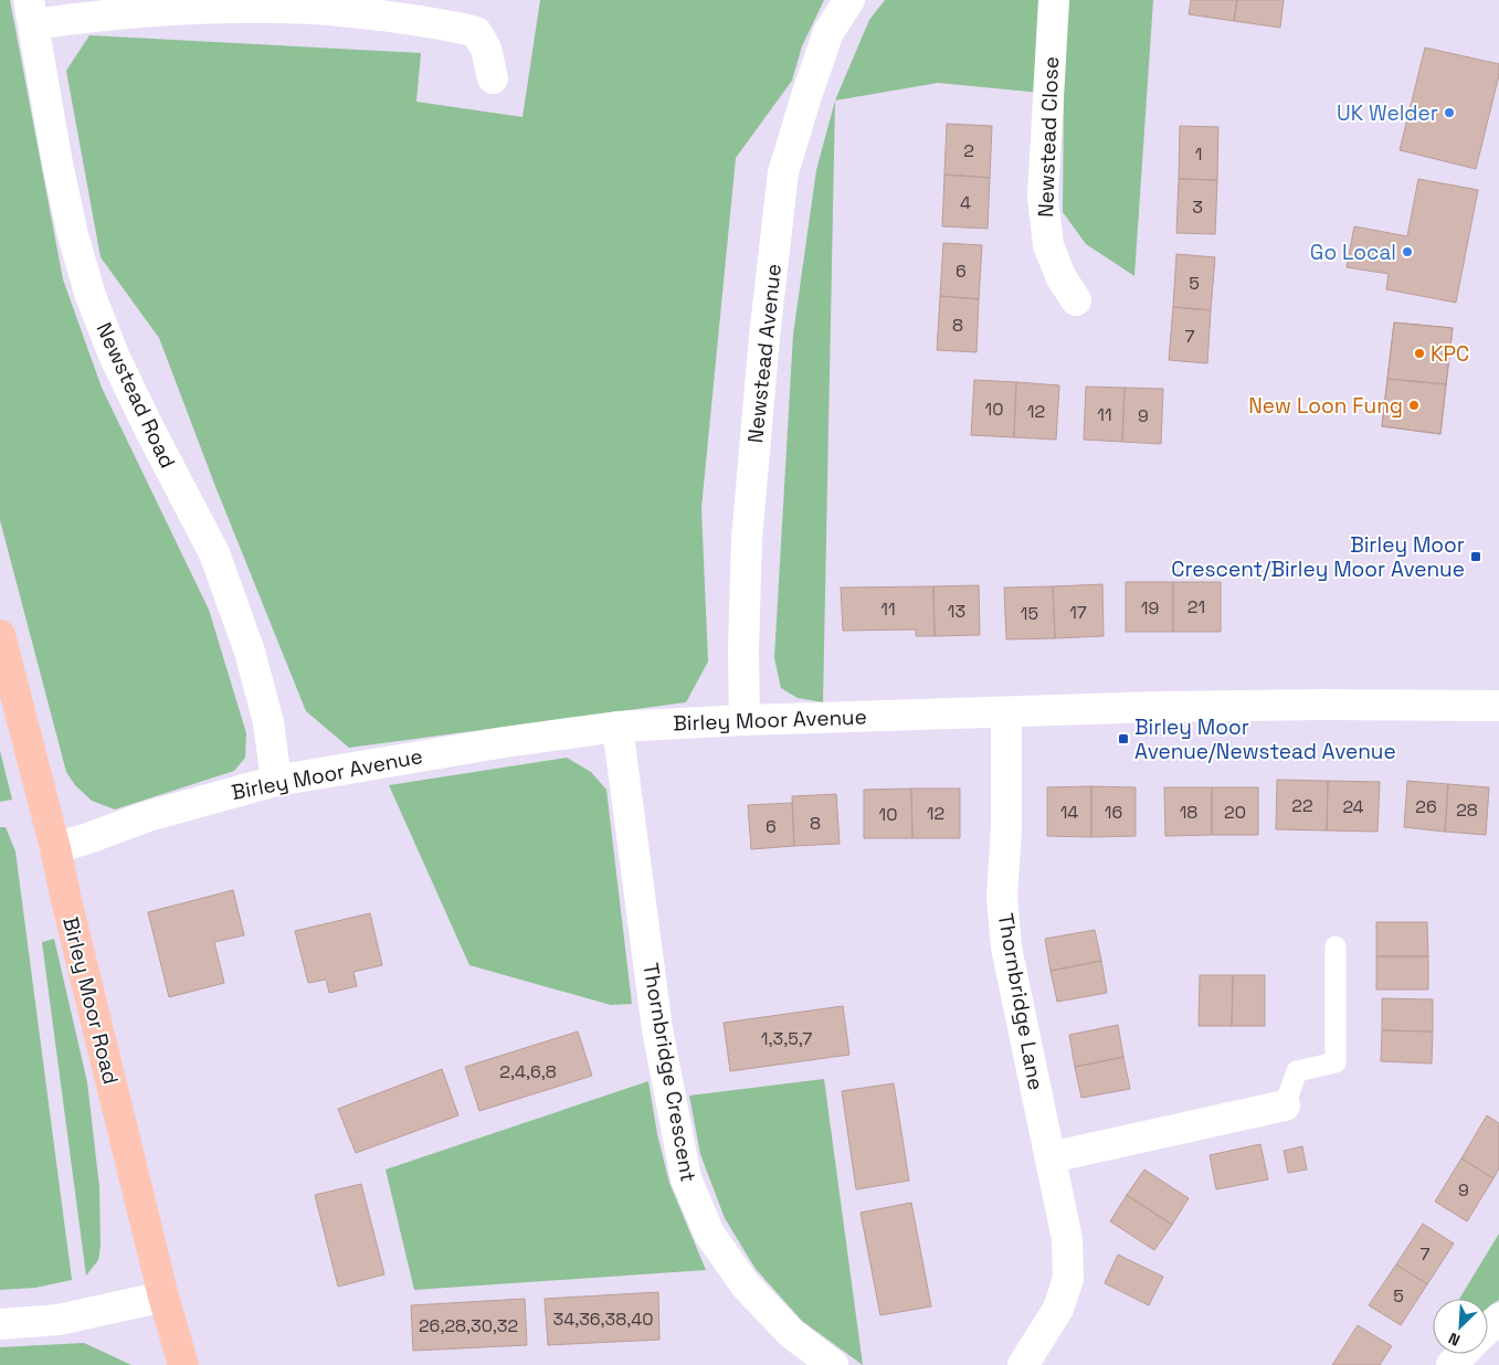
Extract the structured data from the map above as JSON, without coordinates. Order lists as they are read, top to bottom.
{
  "streets": {
    "main road": ["Birley Moor Road"],
    "street": [
      "Newstead Close",
      "Newstead Avenue",
      "Newstead Road",
      "Birley Moor Avenue",
      "Thornbridge Lane",
      "Thornbridge Crescent"
    ]
  },
  "crossings": [
    ["Newstead Avenue", "Birley Moor Avenue"],
    ["Newstead Road", "Birley Moor Avenue"],
    ["Birley Moor Avenue", "Birley Moor Road"],
    ["Birley Moor Avenue", "Thornbridge Lane"],
    ["Birley Moor Avenue", "Thornbridge Crescent"]
  ],
  "places": {
    "other": [
      "UK Welder",
      "Go Local",
      "KPC",
      "New Loon Fung"
    ],
    "transit": ["Birley Moor Crescent/Birley Moor Avenue", "Birley Moor Avenue/Newstead Avenue"]
  },
  "house_numbers": [
    "2",
    "1",
    "4",
    "3",
    "6",
    "5",
    "8",
    "7",
    "10",
    "12",
    "11",
    "9",
    "21",
    "19",
    "11",
    "13",
    "17",
    "15",
    "22",
    "24",
    "26",
    "28",
    "14",
    "16",
    "18",
    "20",
    "12",
    "10",
    "8",
    "6",
    "1,3,5,7",
    "2,4,6,8",
    "9",
    "7",
    "5",
    "34,36,38,40",
    "26,28,30,32"
  ],
  "north": "bottom left"
}
